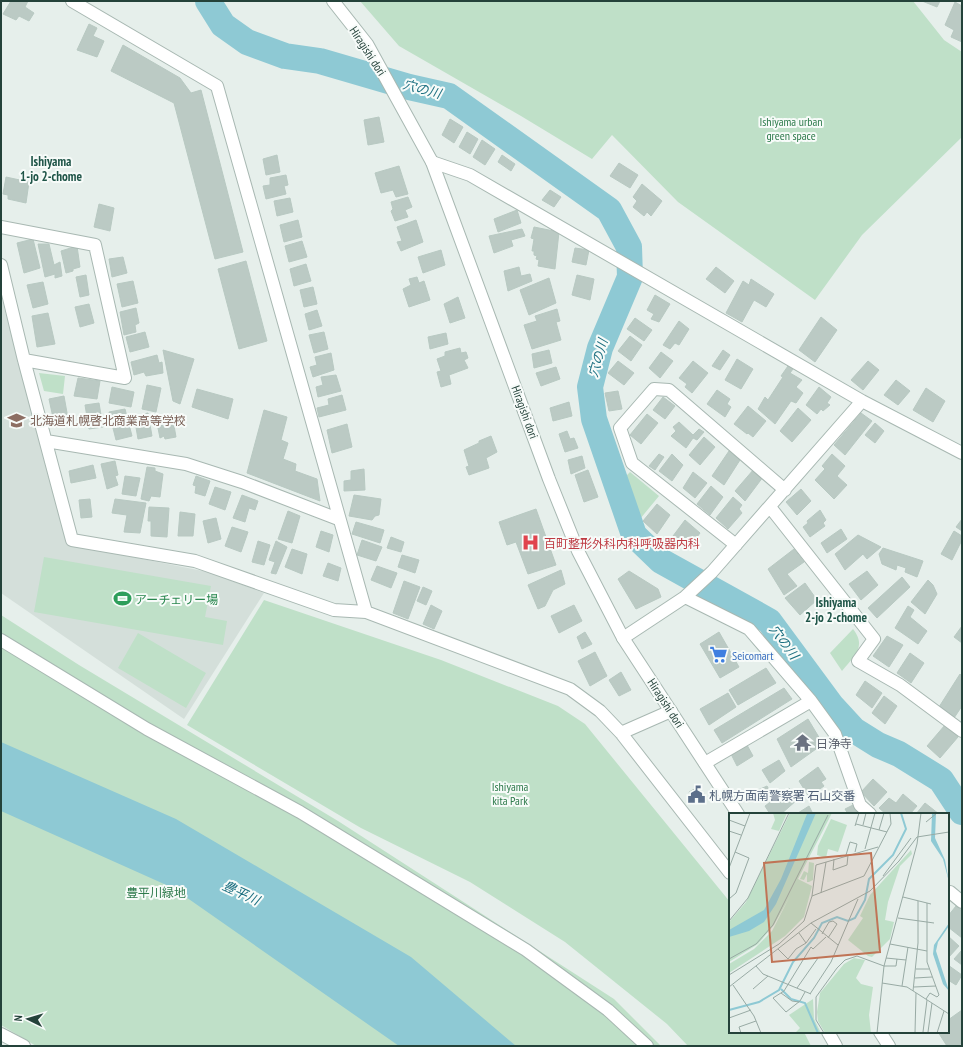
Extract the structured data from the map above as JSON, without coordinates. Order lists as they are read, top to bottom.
{
  "streets": {
    "street": ["Hiragishi dori"]
  },
  "districts": ["Ishiyama 1-jo 2-chome", "Ishiyama 2-jo 2-chome"],
  "water": ["穴の川", "豊平川"],
  "parks": ["Ishiyama urban green space", "Ishiyama kita Park", "豊平川緑地"],
  "places": {
    "school or university": ["北海道札幌啓北商業高等学校"],
    "hospital": ["百町整形外科内科呼吸器内科"],
    "sports": ["アーチェリー場"],
    "supermarket": ["Seicomart"],
    "temple": ["日浄寺"],
    "public building": ["札幌方面南警察署 石山交番"]
  },
  "north": "left"
}
